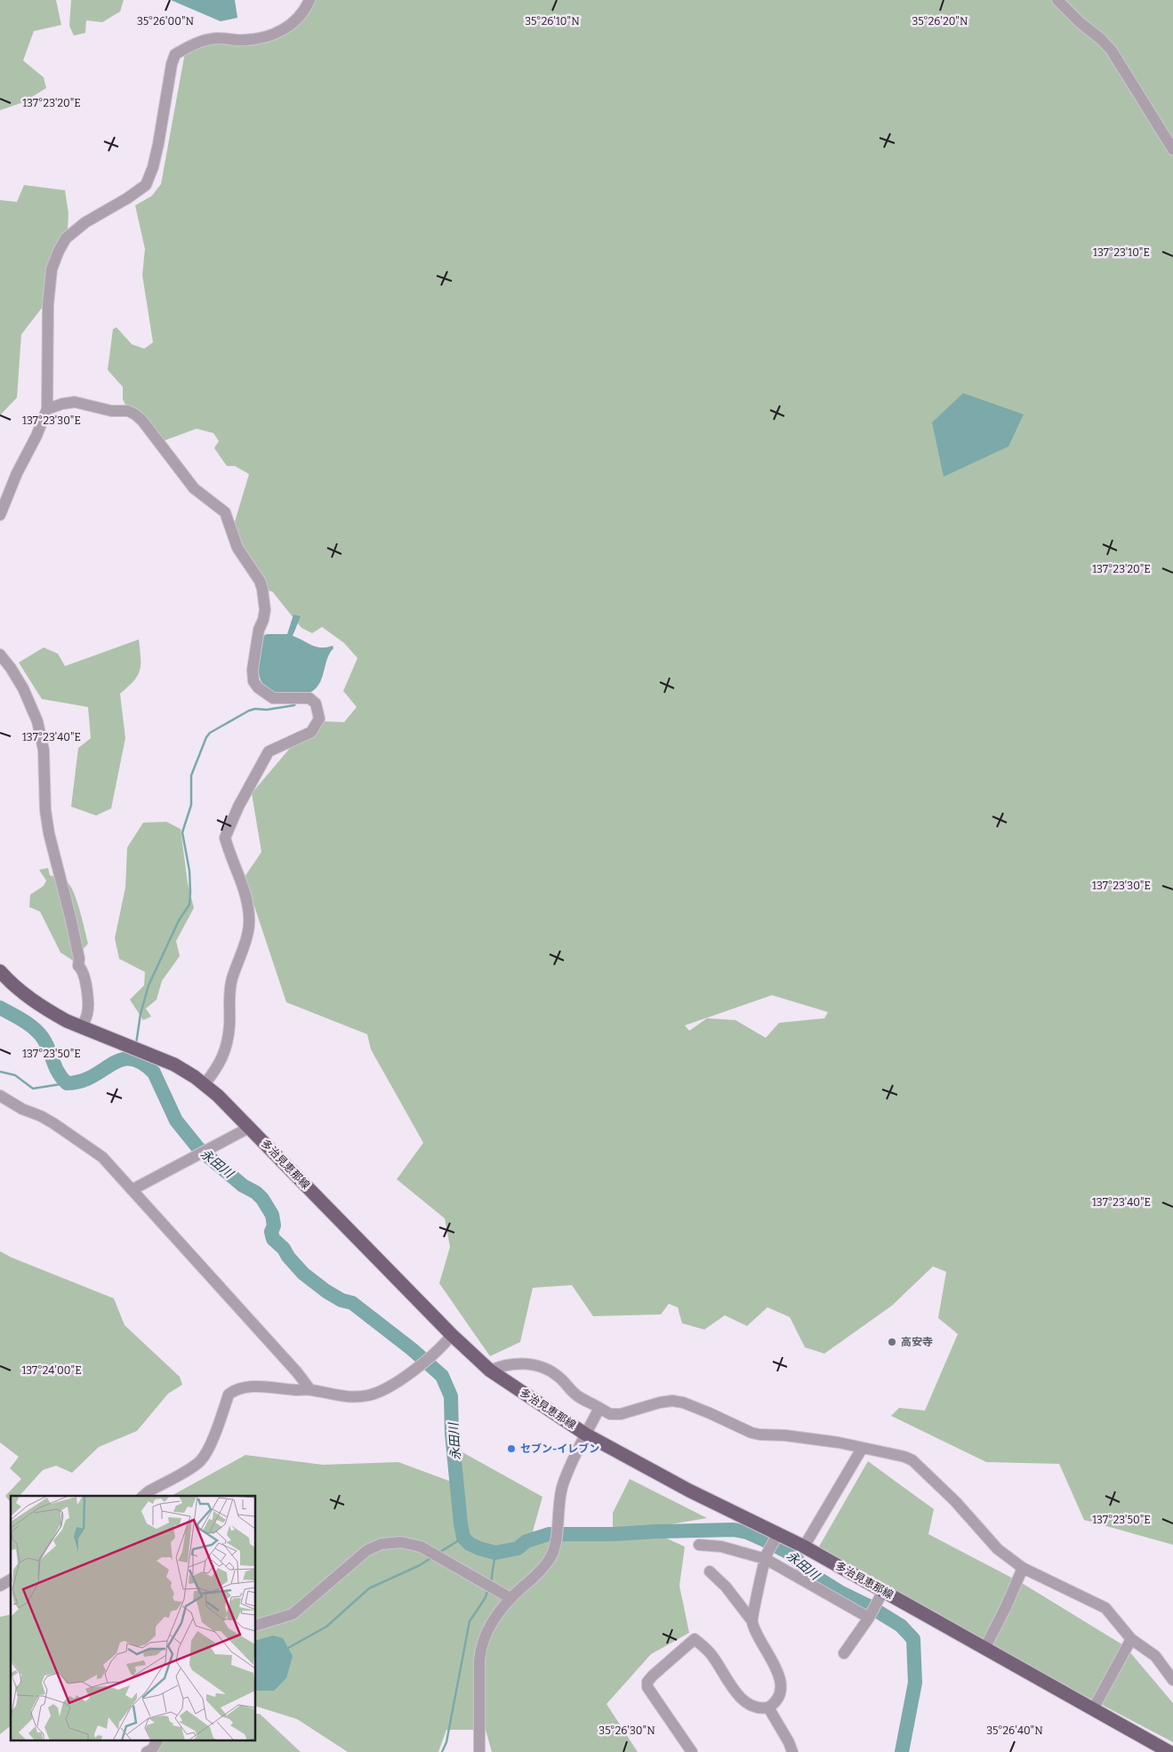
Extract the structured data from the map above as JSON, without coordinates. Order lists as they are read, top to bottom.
{
  "streets": {
    "main road": ["多治見恵那線"]
  },
  "water": ["永田川"],
  "places": ["高安寺", "セブン-イレブン"],
  "coordinates": [
    "35°26'10\"N",
    "35°26'20\"N",
    "35°26'00\"N",
    "137°23'20\"E",
    "137°23'10\"E",
    "137°23'30\"E",
    "137°23'40\"E",
    "137°23'50\"E",
    "137°24'00\"E",
    "35°26'30\"N",
    "35°26'40\"N"
  ]
}
